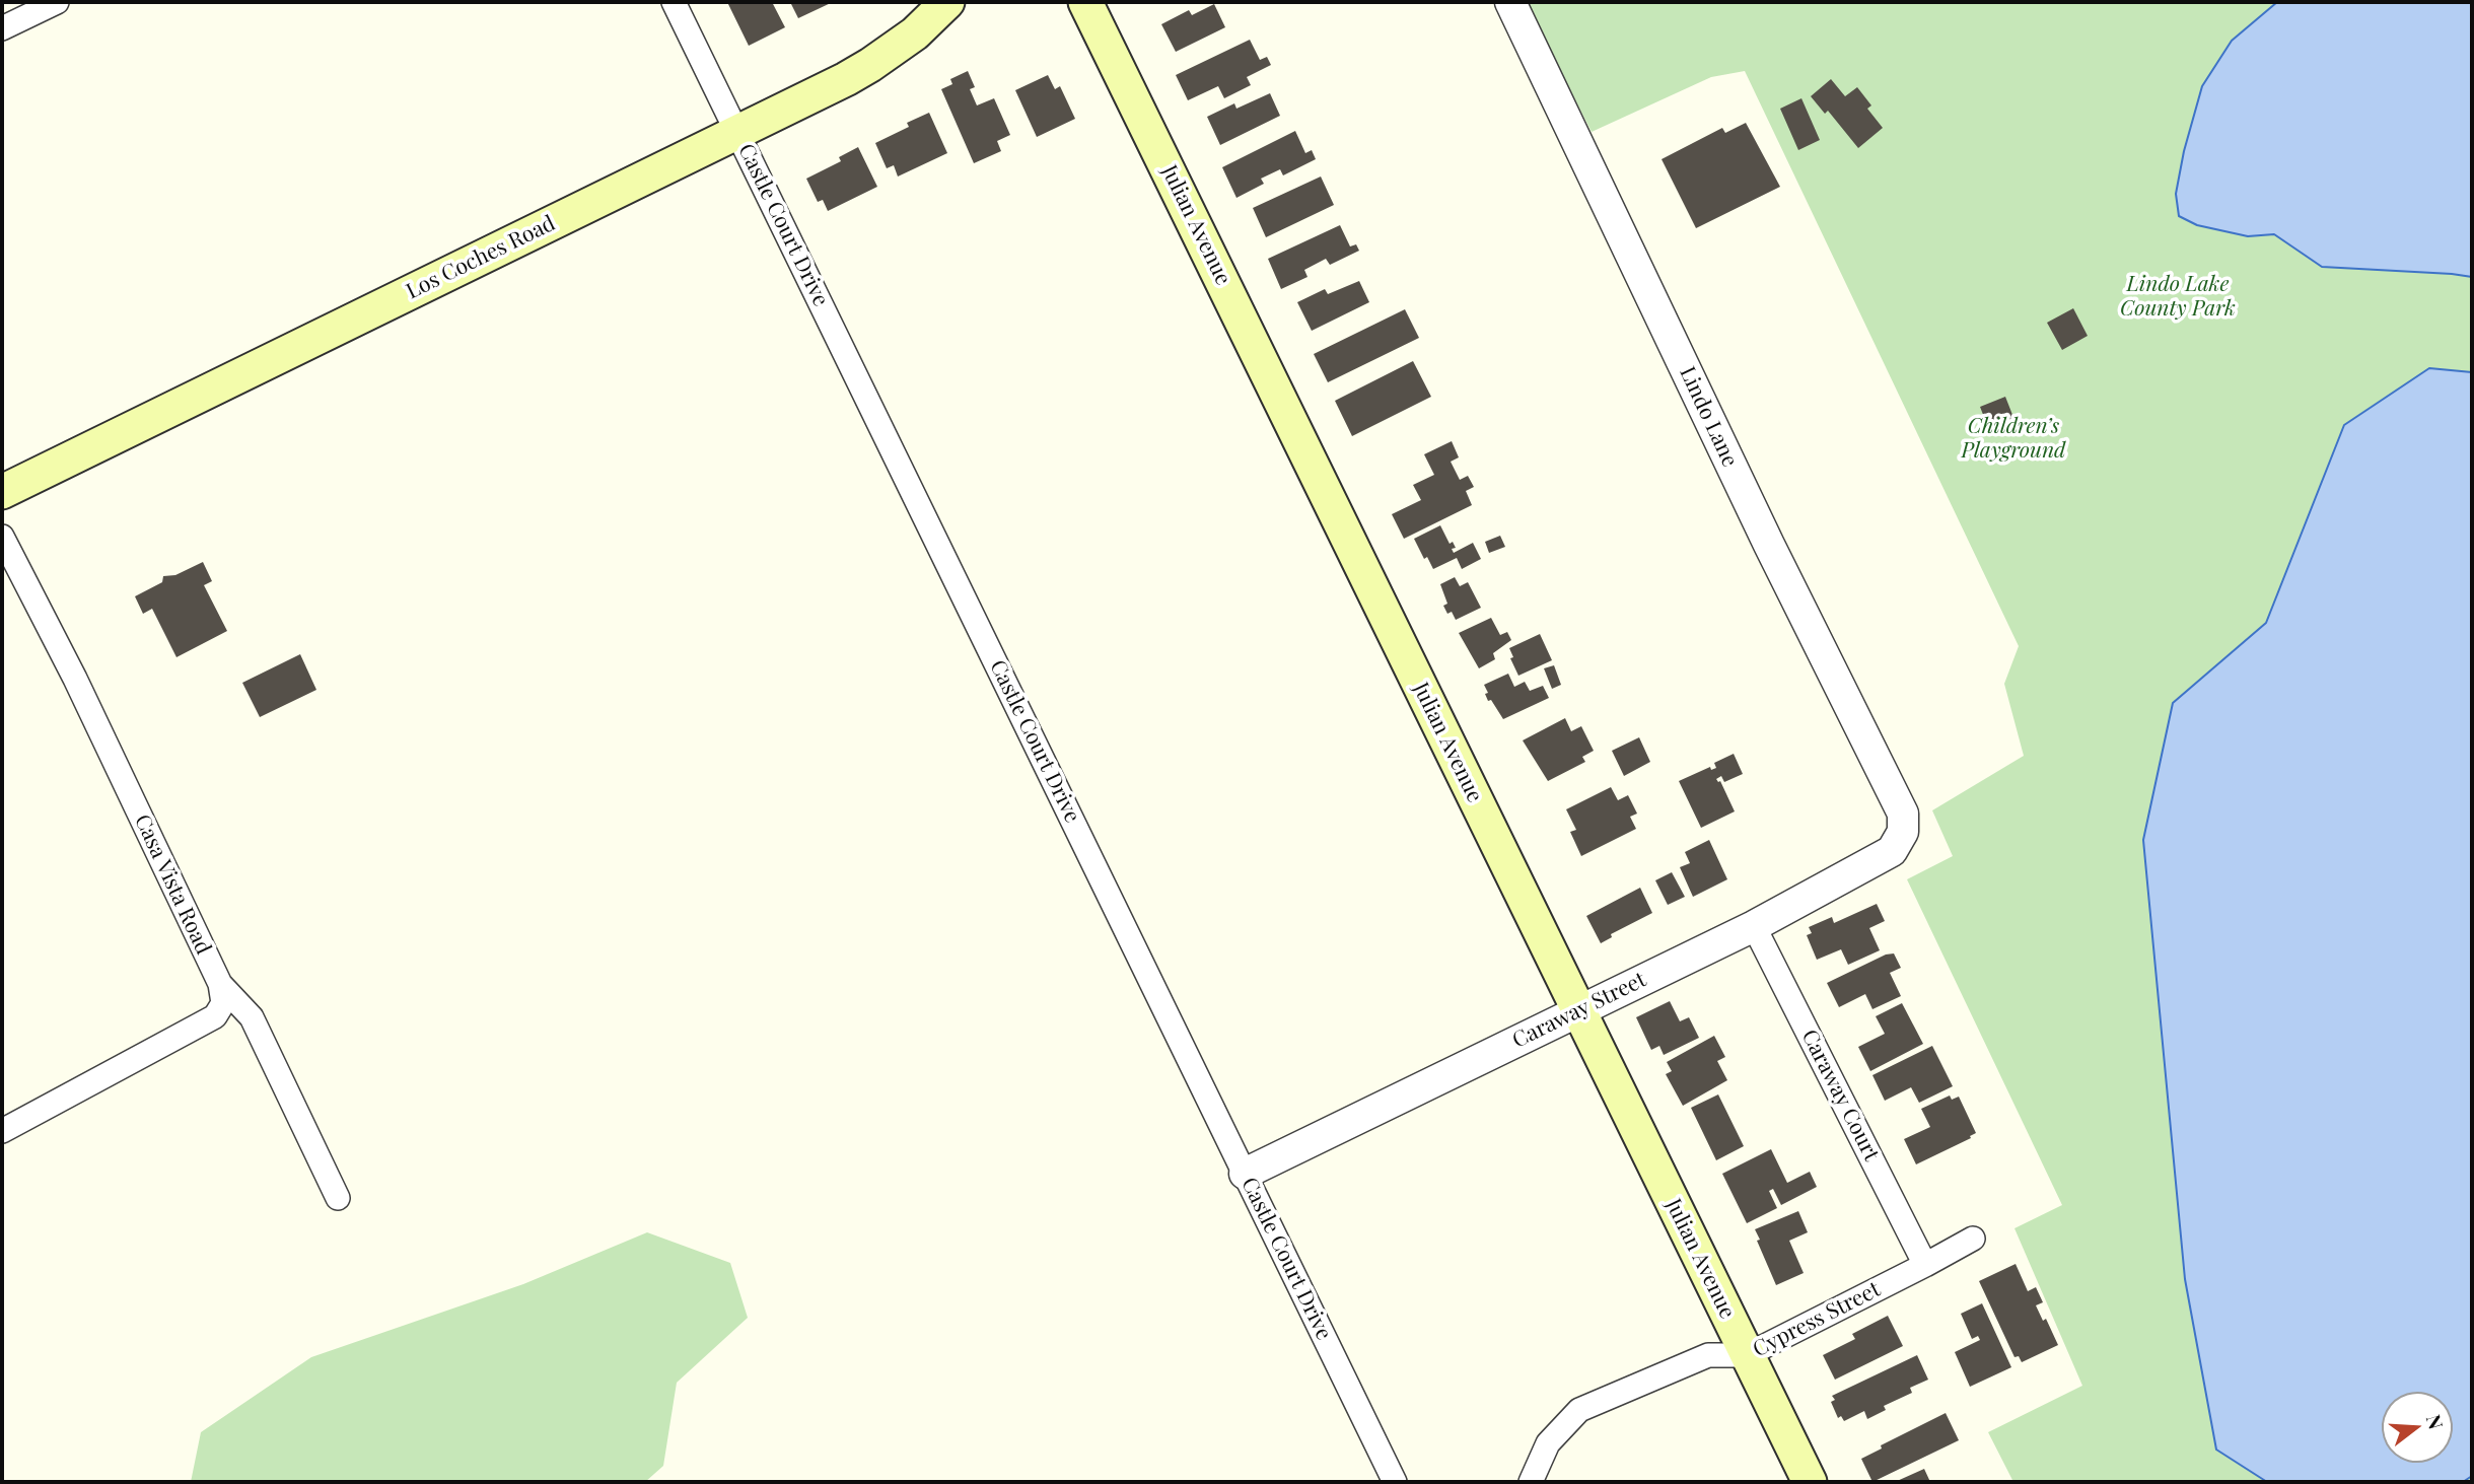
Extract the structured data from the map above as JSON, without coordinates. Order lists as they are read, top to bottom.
{
  "streets": {
    "main road": ["Julian Avenue", "Los Coches Road"],
    "street": [
      "Castle Court Drive",
      "Lindo Lane",
      "Casa Vista Road",
      "Caraway Street",
      "Caraway Court",
      "Cypress Street"
    ]
  },
  "crossings": [
    ["Castle Court Drive", "Los Coches Road"],
    ["Castle Court Drive", "Caraway Street"],
    ["Julian Avenue", "Caraway Street"],
    ["Julian Avenue", "Cypress Street"],
    ["Lindo Lane", "Caraway Street"],
    ["Caraway Street", "Caraway Court"],
    ["Caraway Court", "Cypress Street"]
  ],
  "parks": ["Lindo Lake County Park", "Children’s Playground"],
  "north": "right"
}
